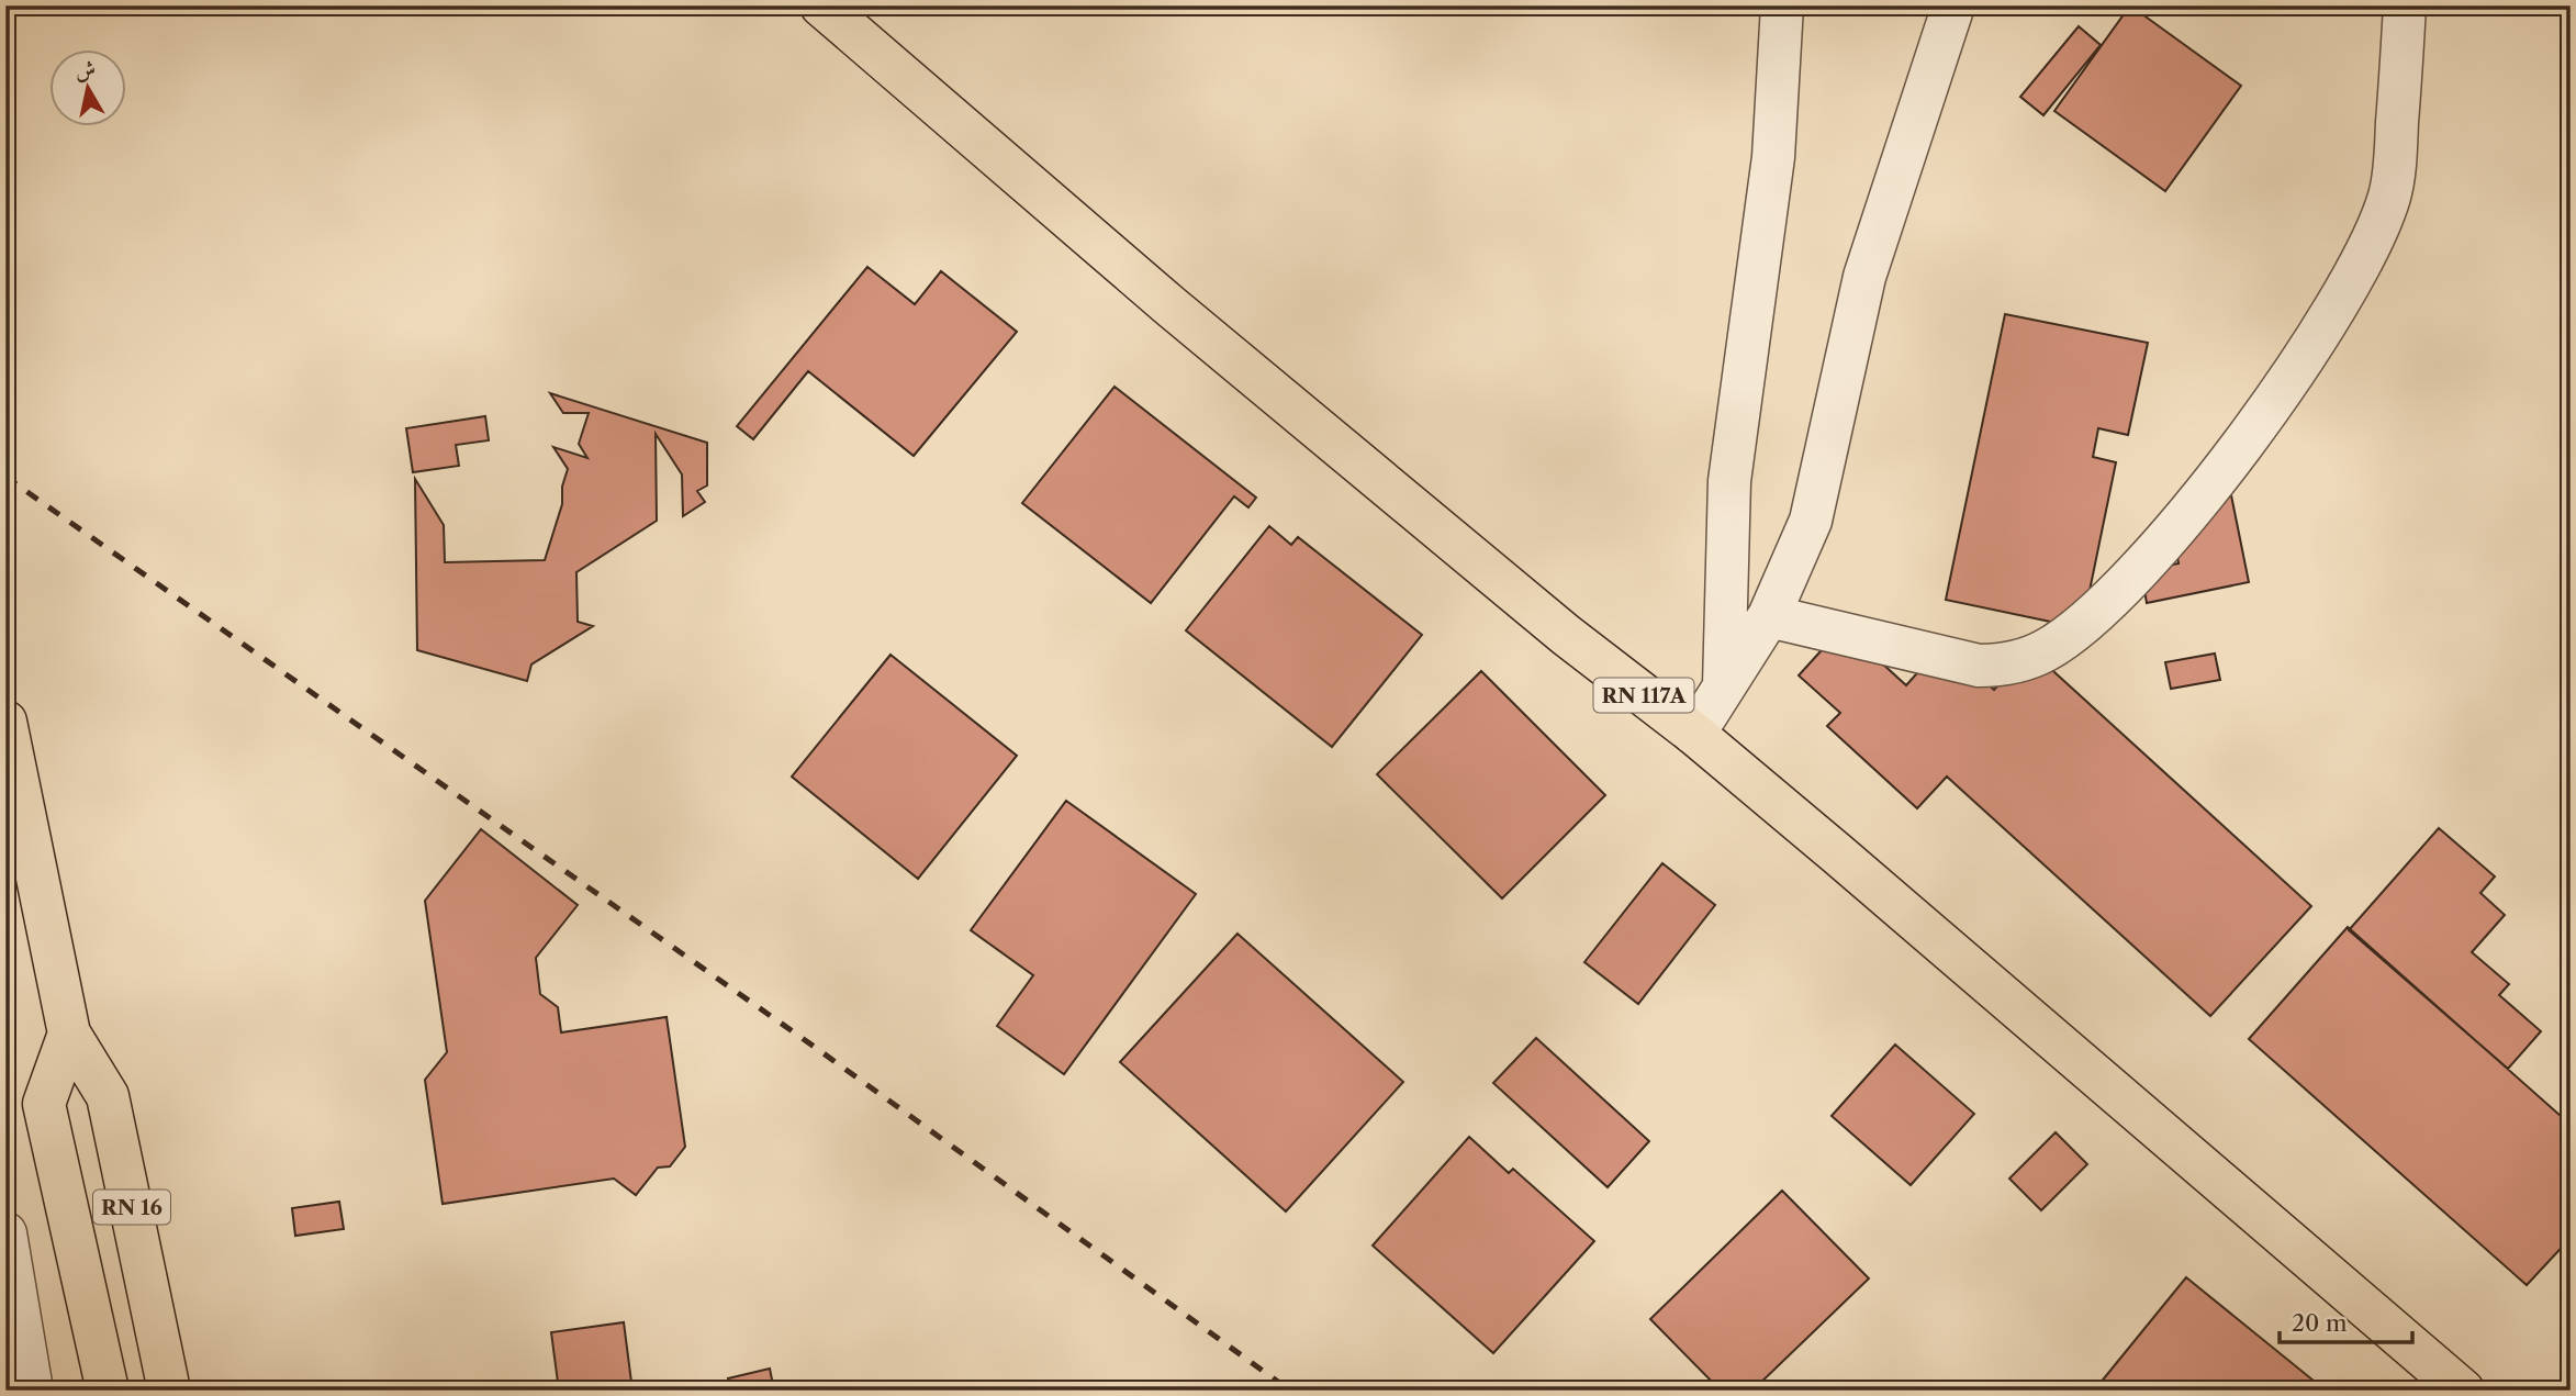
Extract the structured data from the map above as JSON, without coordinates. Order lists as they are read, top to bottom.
{
  "streets": {
    "main road": ["RN 117A", "RN 16"]
  },
  "scale_bar": "20 m",
  "north": "top"
}
